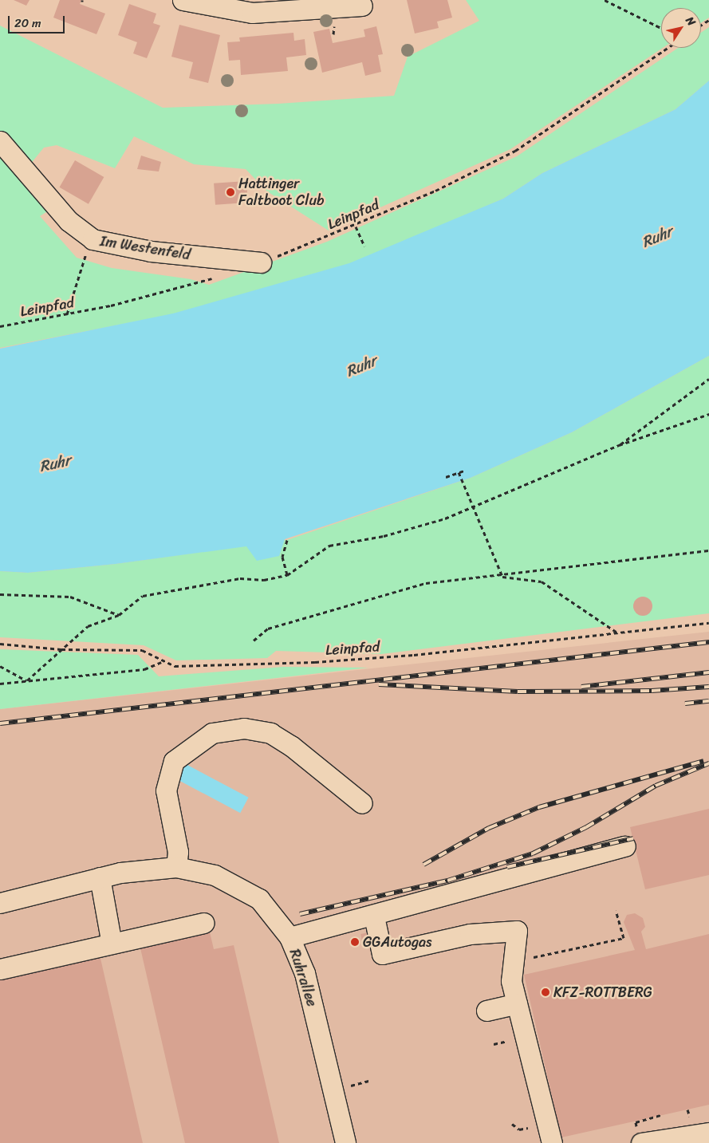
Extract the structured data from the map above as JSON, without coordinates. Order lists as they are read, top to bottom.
{
  "streets": {
    "street": ["Im Westenfeld", "Ruhrallee"],
    "path": ["Leinpfad"]
  },
  "crossings": [
    ["Leinpfad", "Im Westenfeld"]
  ],
  "water": ["Ruhr"],
  "places": ["Hattinger Faltboot Club", "GGAutogas", "KFZ-ROTTBERG"],
  "scale_bar": "20 m",
  "north": "top right"
}
